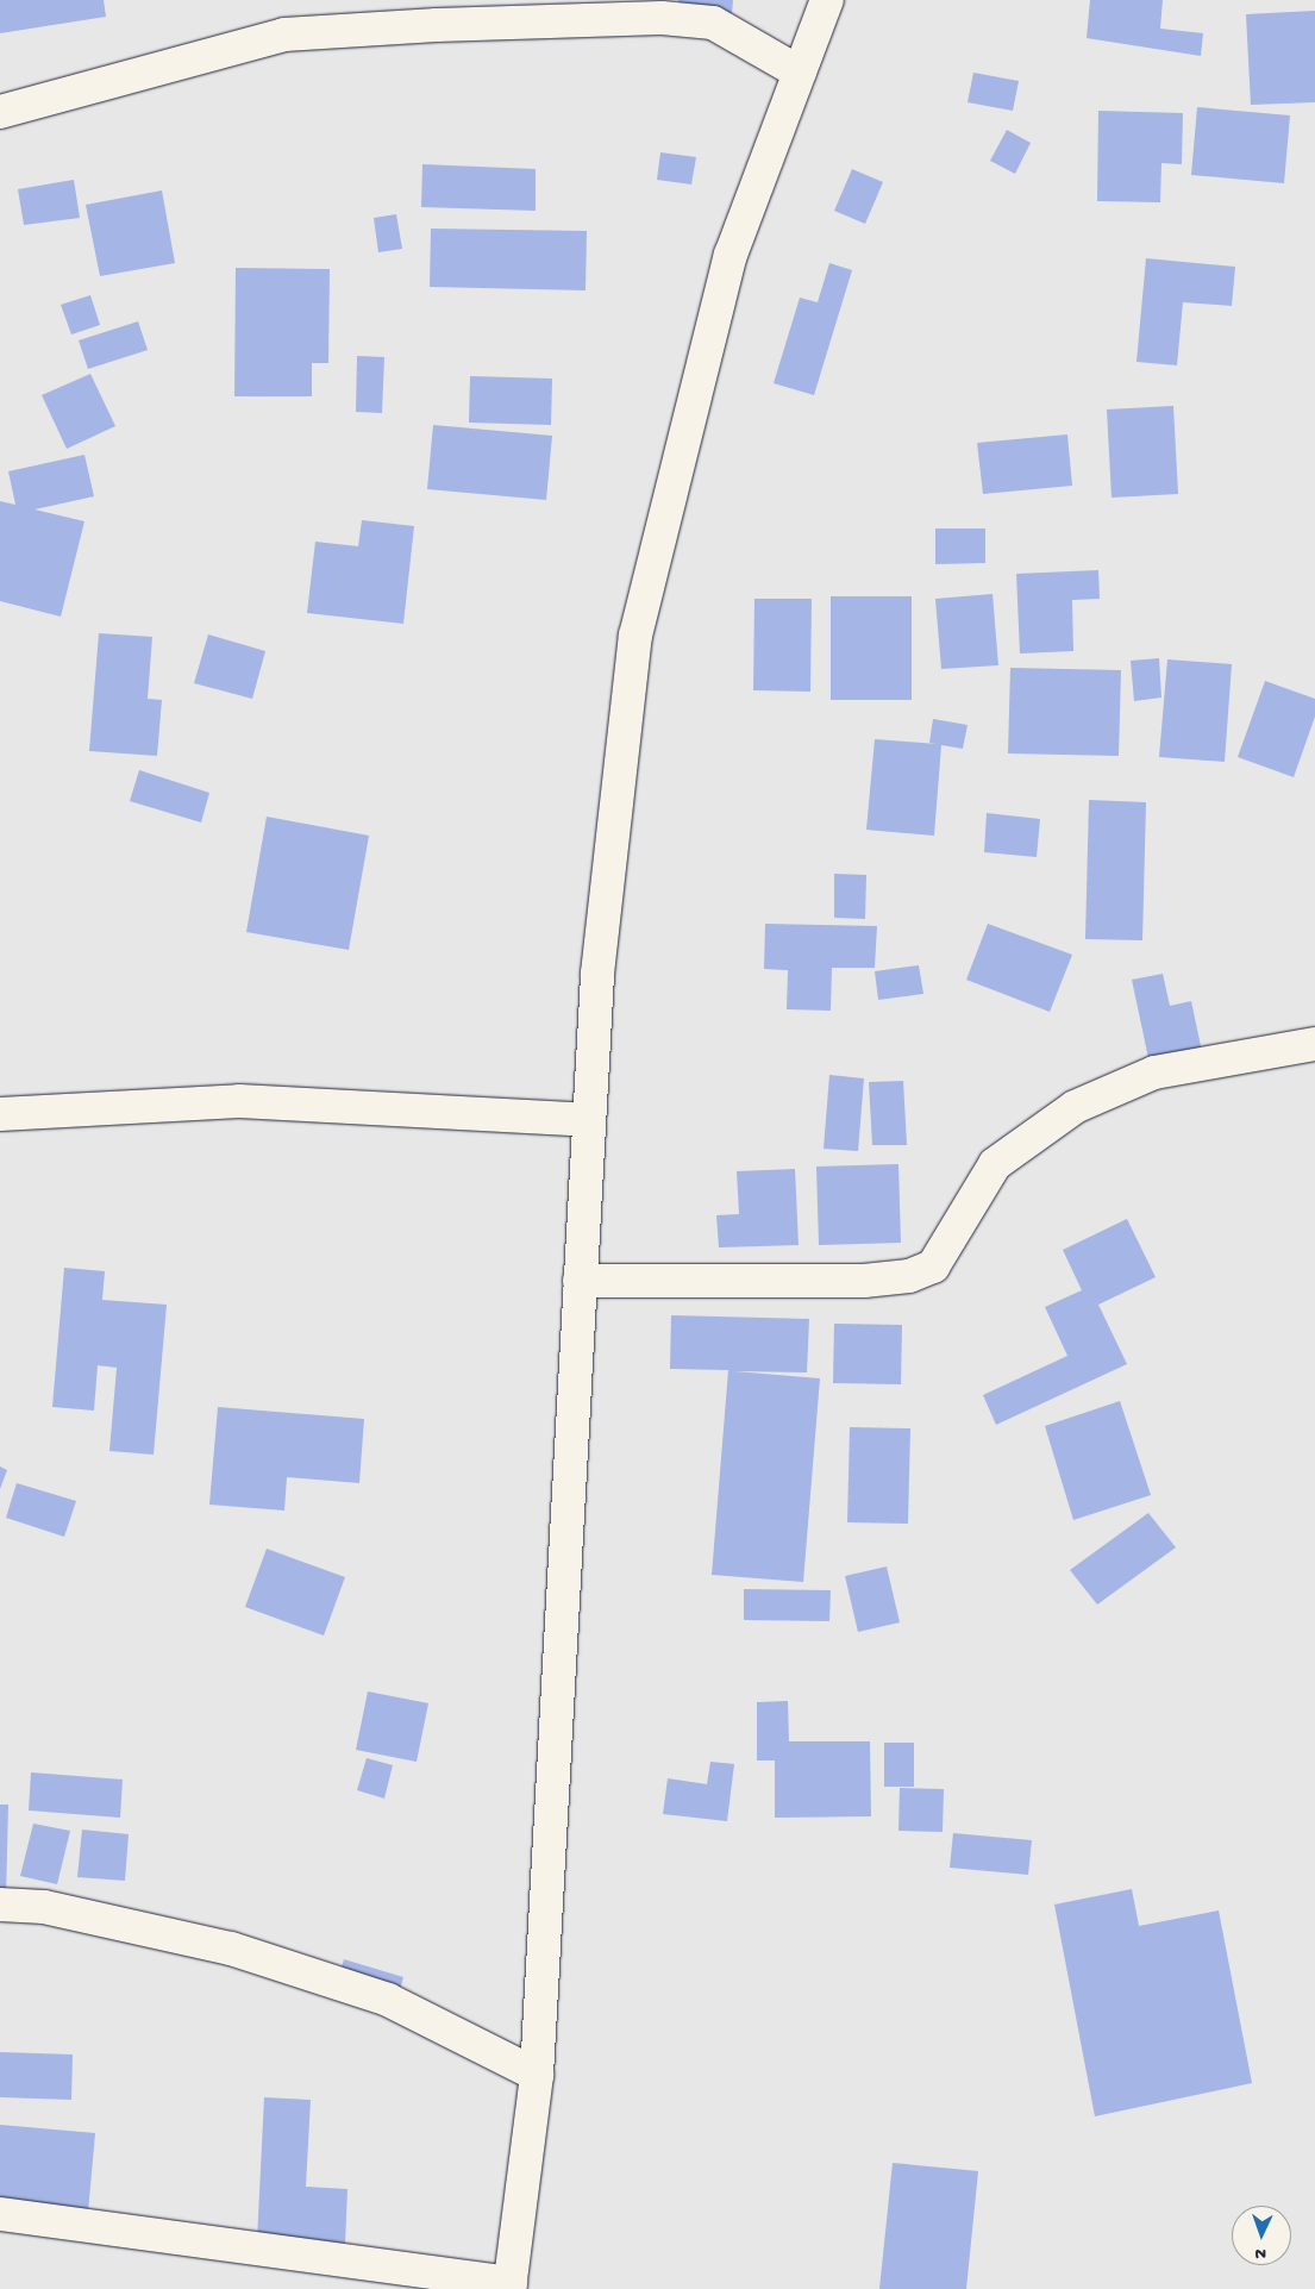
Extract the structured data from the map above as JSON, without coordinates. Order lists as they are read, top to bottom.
{
  "north": "bottom"
}
